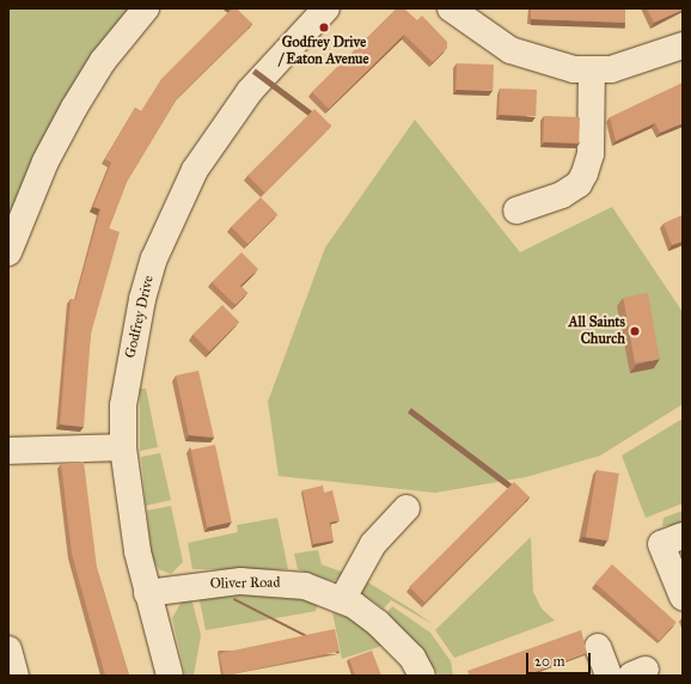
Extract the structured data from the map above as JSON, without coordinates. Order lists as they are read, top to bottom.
{
  "streets": {
    "street": ["Godfrey Drive", "Oliver Road"]
  },
  "crossings": [
    ["Godfrey Drive", "Oliver Road"]
  ],
  "places": ["Godfrey Drive / Eaton Avenue", "All Saints Church"],
  "scale_bar": "20 m"
}
